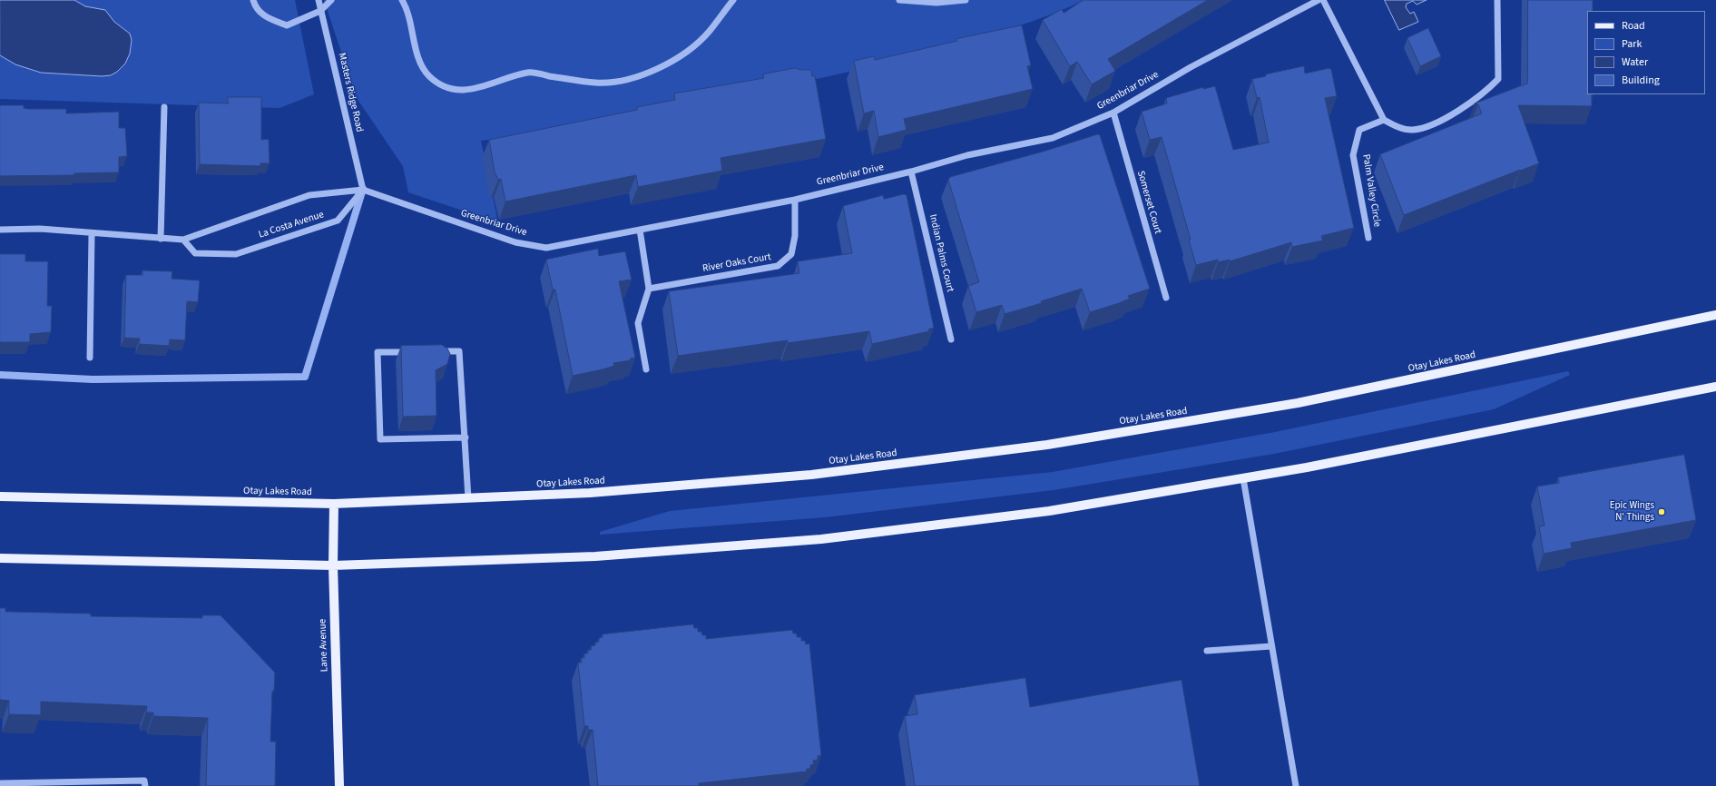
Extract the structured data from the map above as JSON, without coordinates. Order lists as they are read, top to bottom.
{
  "streets": {
    "main road": ["Otay Lakes Road", "Lane Avenue"],
    "street": [
      "Greenbriar Drive",
      "Masters Ridge Road",
      "Palm Valley Circle",
      "Somerset Court",
      "La Costa Avenue",
      "Indian Palms Court",
      "River Oaks Court"
    ]
  },
  "crossings": [
    ["Greenbriar Drive", "Masters Ridge Road"],
    ["Greenbriar Drive", "Somerset Court"],
    ["Greenbriar Drive", "La Costa Avenue"],
    ["Greenbriar Drive", "Indian Palms Court"],
    ["Greenbriar Drive", "River Oaks Court"],
    ["Masters Ridge Road", "La Costa Avenue"],
    ["Otay Lakes Road", "Lane Avenue"]
  ],
  "places": ["Epic Wings N' Things"],
  "legend": [
    "Road",
    "Park",
    "Water",
    "Building"
  ]
}
